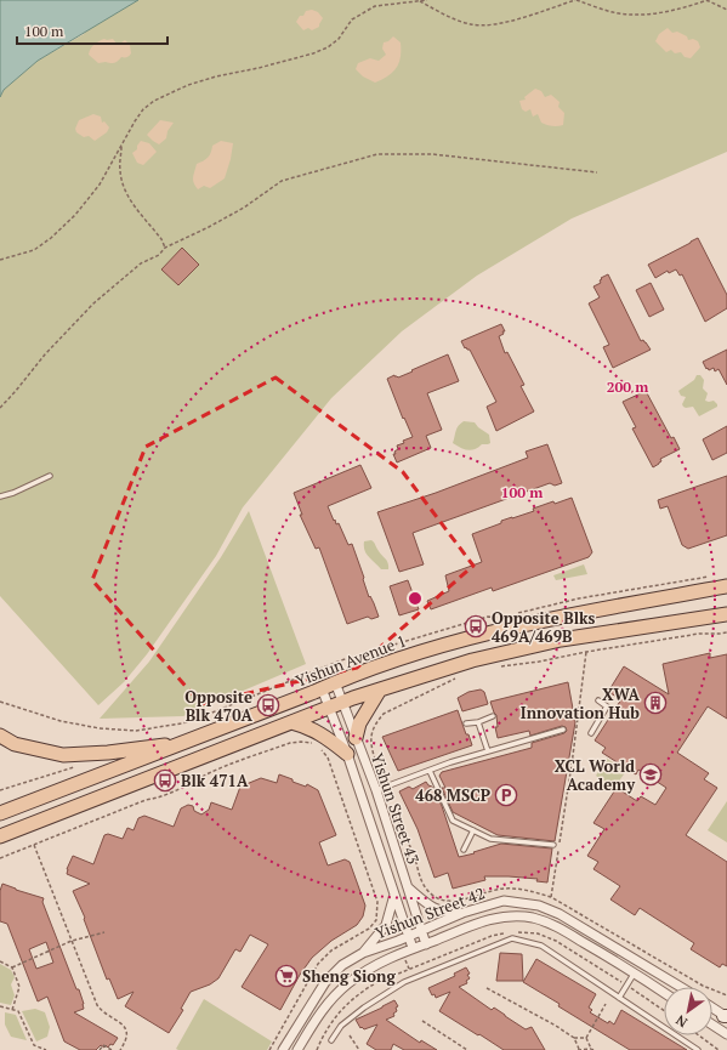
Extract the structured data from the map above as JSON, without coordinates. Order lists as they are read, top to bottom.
{
  "streets": {
    "main road": ["Yishun Avenue 1"],
    "street": ["Yishun Street 43", "Yishun Street 42"]
  },
  "crossings": [
    ["Yishun Avenue 1", "Yishun Street 43"],
    ["Yishun Street 43", "Yishun Street 42"]
  ],
  "places": {
    "bus stop": ["Opposite Blks 469A/469B", "Opposite Blk 470A", "Blk 471A"],
    "building": ["XWA Innovation Hub"],
    "school or university": ["XCL World Academy"],
    "parking": ["468 MSCP"],
    "supermarket": ["Sheng Siong"]
  },
  "scale_bar": "100 m",
  "north": "bottom left",
  "rings": ["200 m", "100 m"]
}
